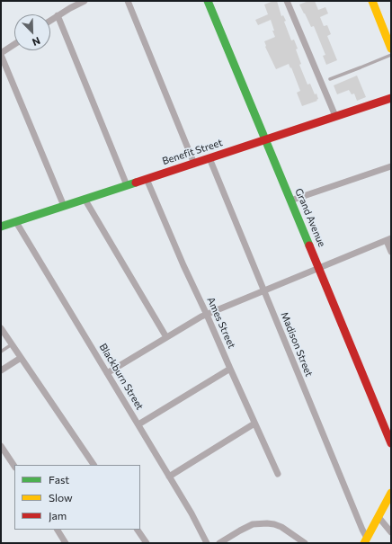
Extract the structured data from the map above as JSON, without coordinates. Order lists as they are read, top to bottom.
{
  "streets": {
    "street": [
      "Benefit Street",
      "Grand Avenue",
      "Ames Street",
      "Madison Street",
      "Blackburn Street"
    ]
  },
  "crossings": [
    ["Benefit Street", "Grand Avenue"],
    ["Benefit Street", "Ames Street"],
    ["Benefit Street", "Madison Street"],
    ["Benefit Street", "Blackburn Street"]
  ],
  "legend": ["Fast", "Slow", "Jam"],
  "north": "bottom right"
}
